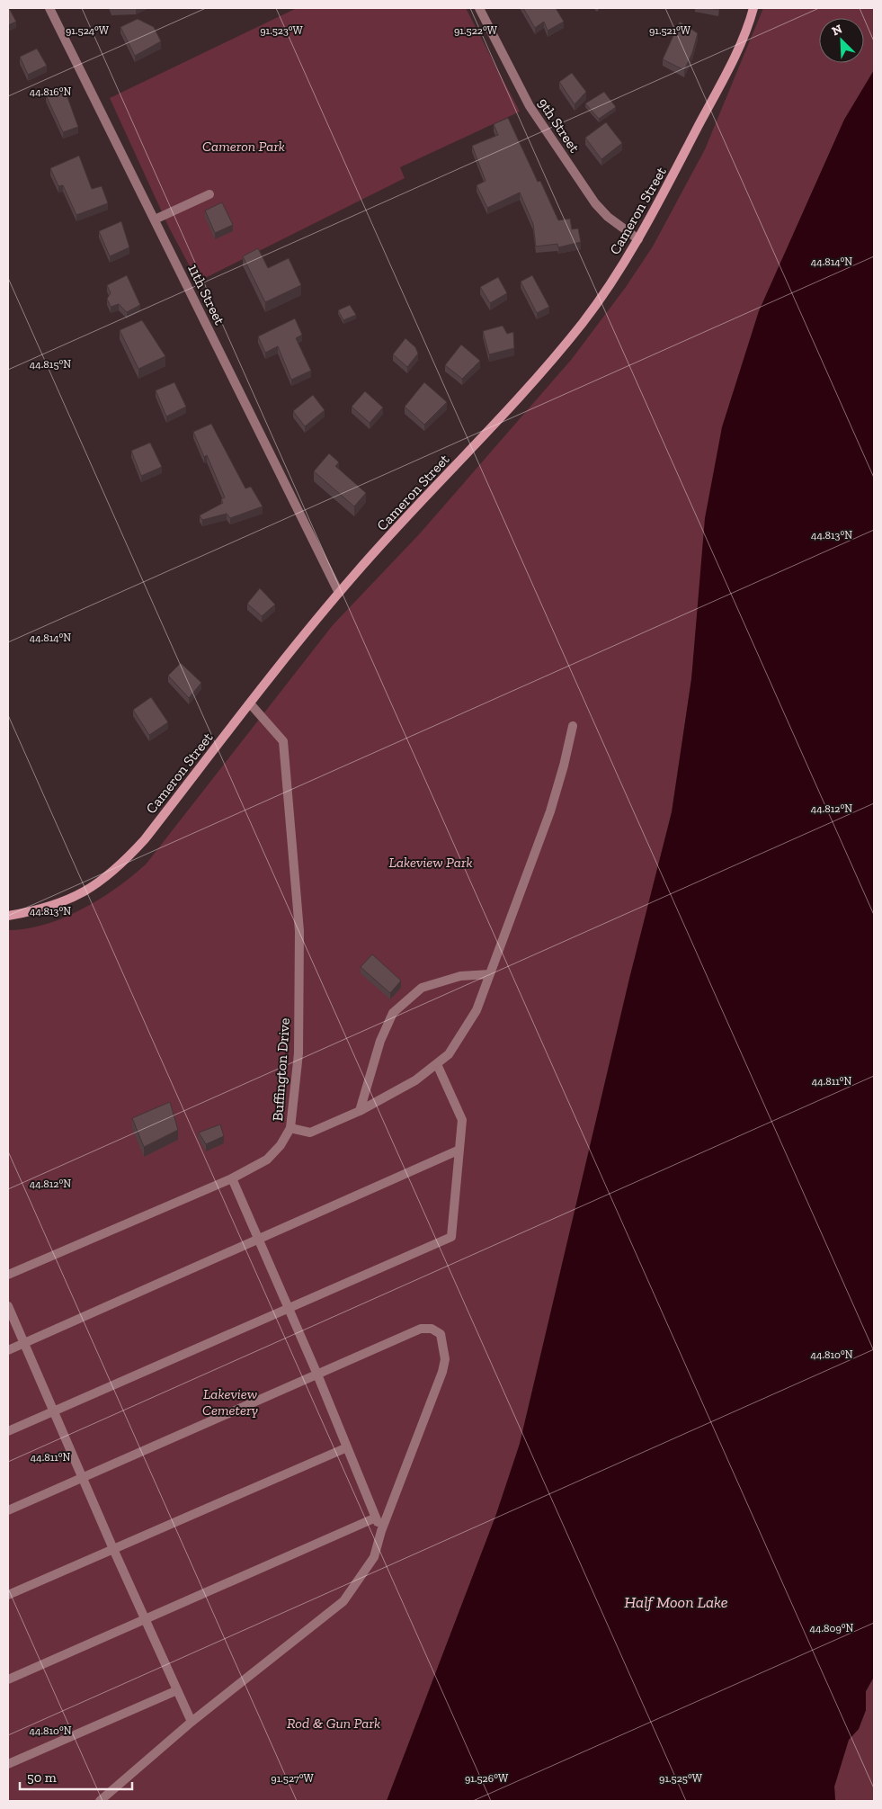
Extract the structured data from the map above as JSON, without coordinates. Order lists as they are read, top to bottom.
{
  "streets": {
    "main road": ["Cameron Street"],
    "street": ["9th Street", "11th Street", "Buffington Drive"]
  },
  "crossings": [
    ["9th Street", "Cameron Street"],
    ["Cameron Street", "11th Street"],
    ["Cameron Street", "Buffington Drive"]
  ],
  "water": ["Half Moon Lake"],
  "parks": [
    "Cameron Park",
    "Lakeview Park",
    "Lakeview Cemetery",
    "Rod & Gun Park"
  ],
  "scale_bar": "50 m",
  "north": "top left",
  "coordinates": [
    "91.522°W",
    "91.521°W",
    "91.524°W",
    "91.523°W",
    "44.816°N",
    "44.814°N",
    "44.815°N",
    "44.813°N",
    "44.812°N",
    "44.811°N",
    "44.810°N",
    "44.809°N",
    "91.527°W",
    "91.526°W",
    "91.525°W"
  ]
}
